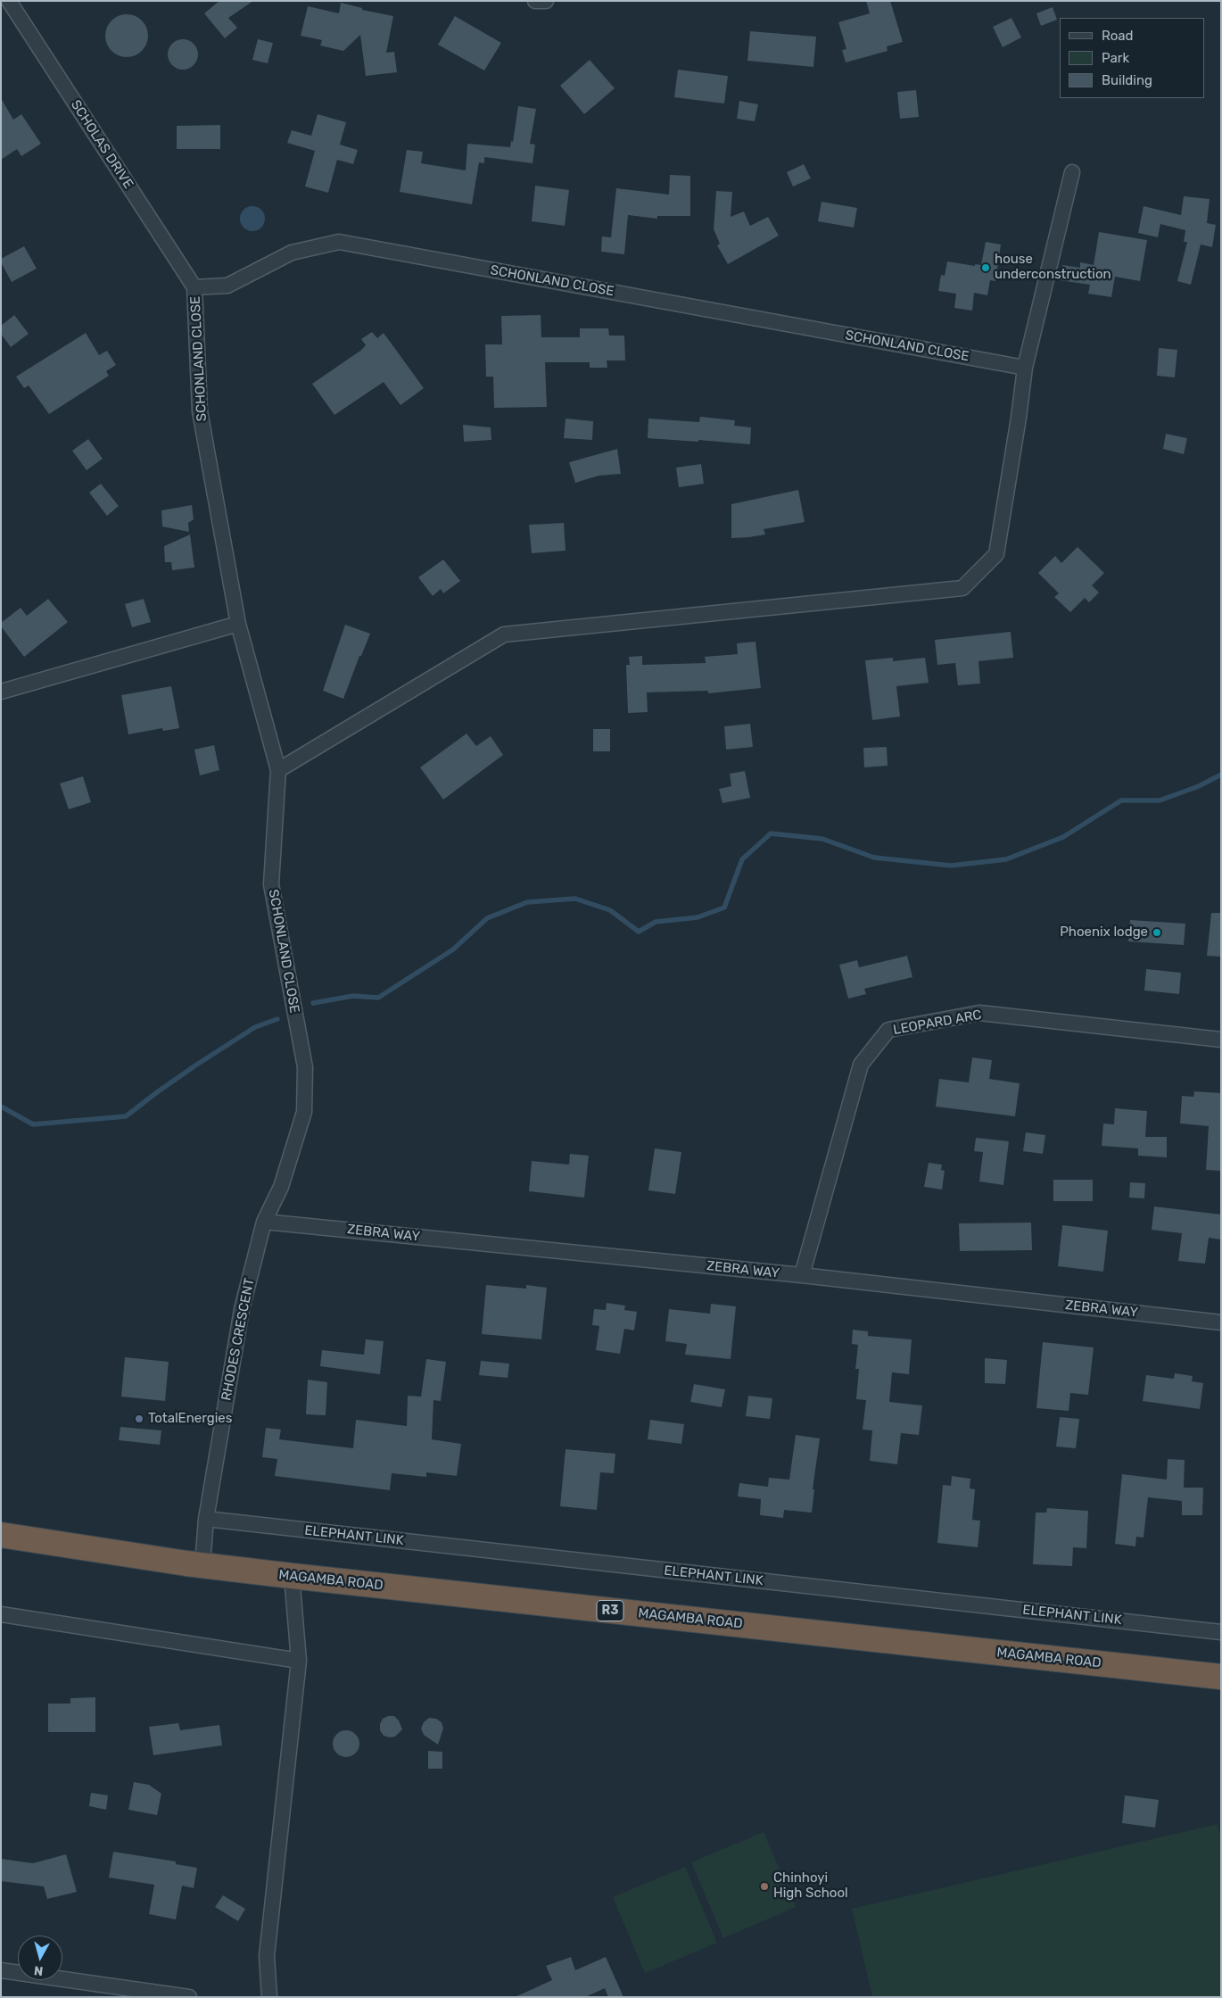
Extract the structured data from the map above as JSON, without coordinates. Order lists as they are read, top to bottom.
{
  "streets": {
    "highway": ["MAGAMBA ROAD", "R3"],
    "street": [
      "SCHOLAS DRIVE",
      "SCHONLAND CLOSE",
      "LEOPARD ARC",
      "ZEBRA WAY",
      "RHODES CRESCENT",
      "ELEPHANT LINK"
    ]
  },
  "crossings": [
    ["SCHOLAS DRIVE", "SCHONLAND CLOSE"],
    ["SCHONLAND CLOSE", "ZEBRA WAY"],
    ["SCHONLAND CLOSE", "RHODES CRESCENT"],
    ["LEOPARD ARC", "ZEBRA WAY"],
    ["ZEBRA WAY", "RHODES CRESCENT"],
    ["RHODES CRESCENT", "ELEPHANT LINK"],
    ["RHODES CRESCENT", "MAGAMBA ROAD"]
  ],
  "places": [
    "house underconstruction",
    "Phoenix lodge",
    "TotalEnergies",
    "Chinhoyi High School"
  ],
  "legend": ["Road", "Park", "Building"],
  "north": "bottom"
}
